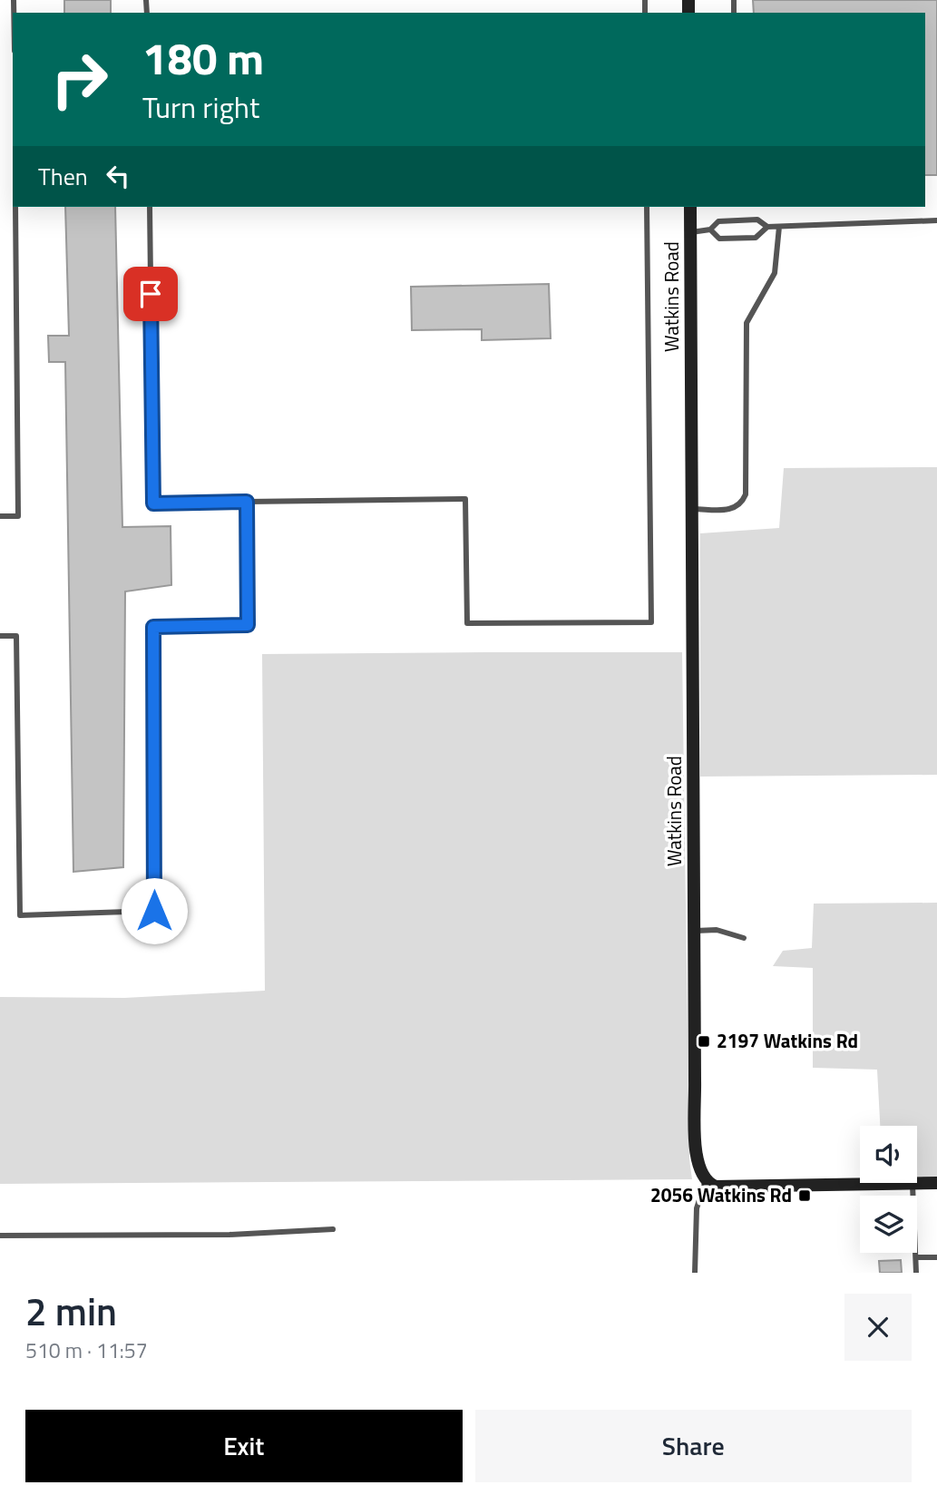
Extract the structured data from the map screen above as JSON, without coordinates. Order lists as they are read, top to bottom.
{
  "streets": {
    "street": ["Watkins Road"]
  },
  "places": {
    "transit": ["2197 Watkins Rd", "2056 Watkins Rd"]
  },
  "page": {
    "turn": ["180 m", "Turn right"],
    "then": "Then",
    "heading": ["2 min", "510 m · 11:57"],
    "buttons": ["Exit", "Share"]
  }
}
